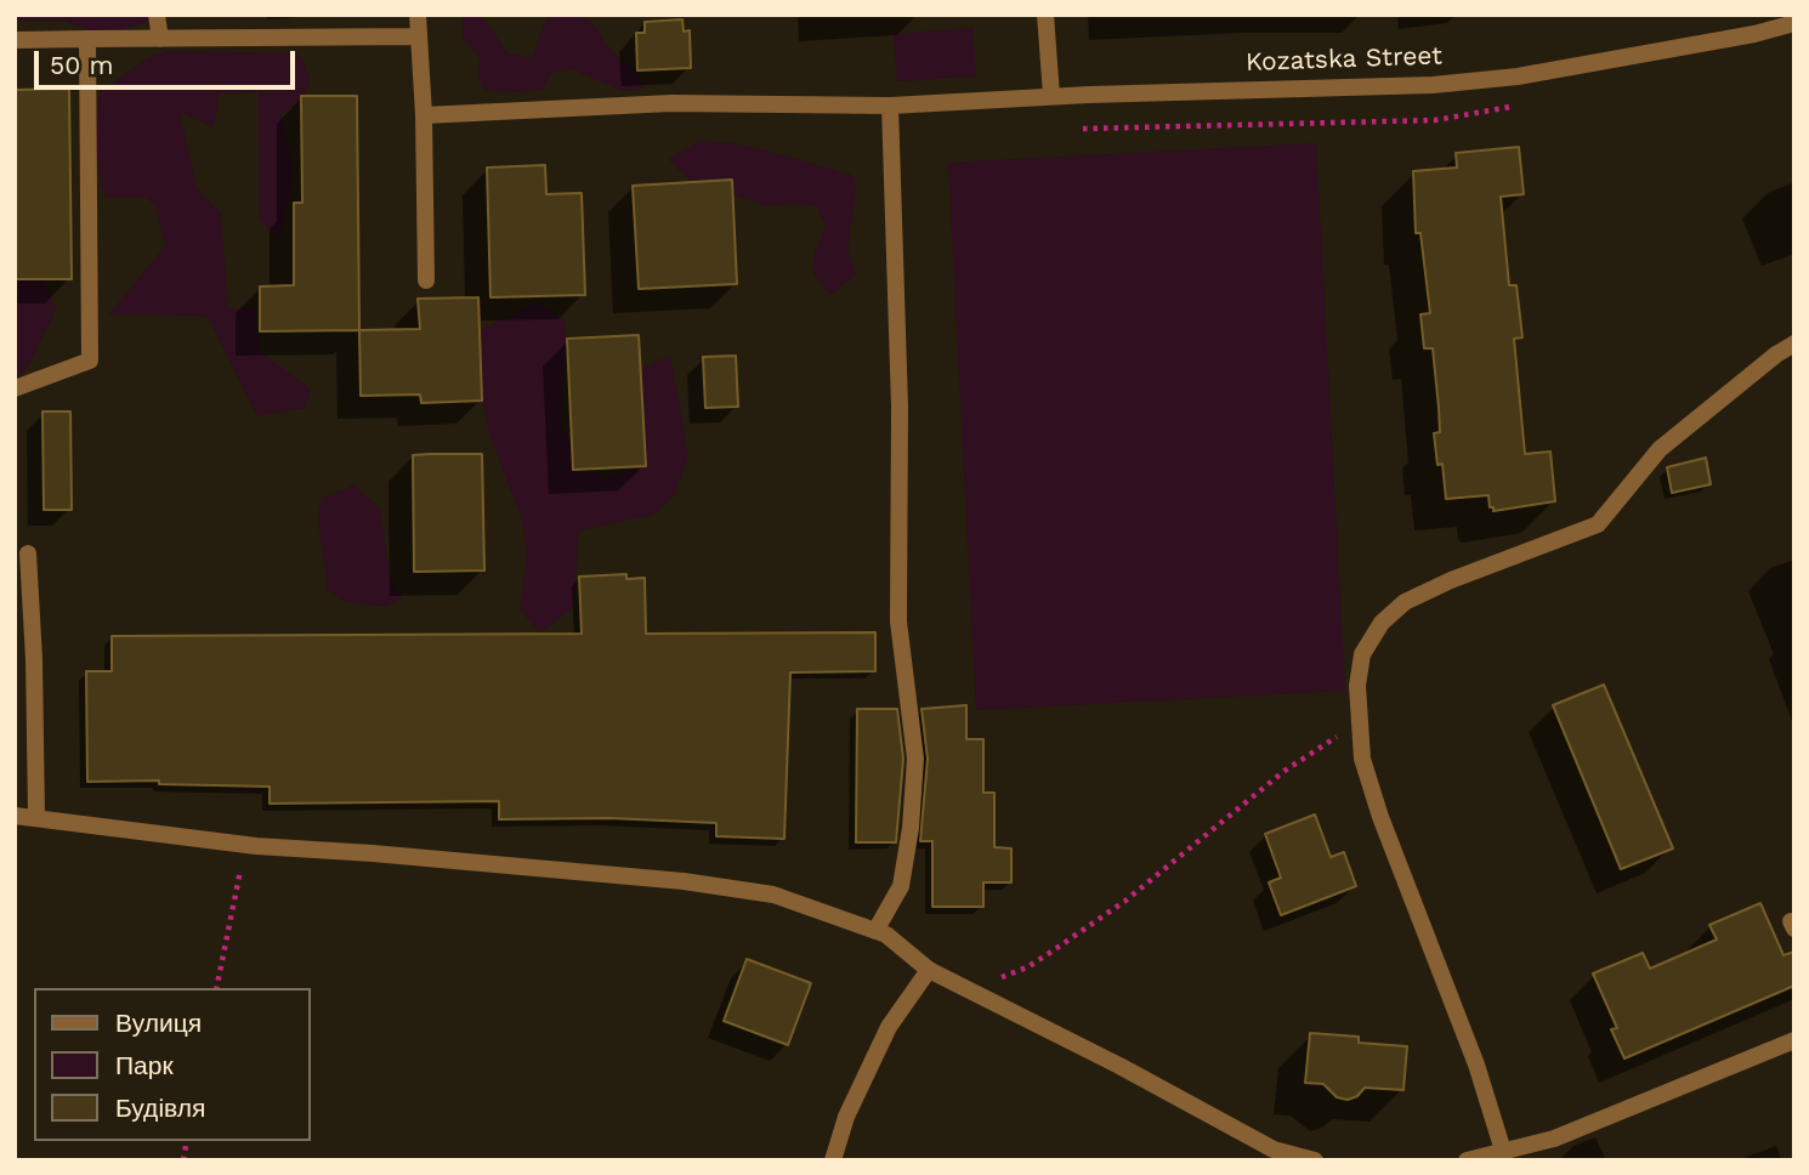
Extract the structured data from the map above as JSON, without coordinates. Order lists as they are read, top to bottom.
{
  "streets": {
    "street": ["Kozatska Street"]
  },
  "legend": ["Вулиця", "Парк", "Будівля"],
  "scale_bar": "50 m"
}
